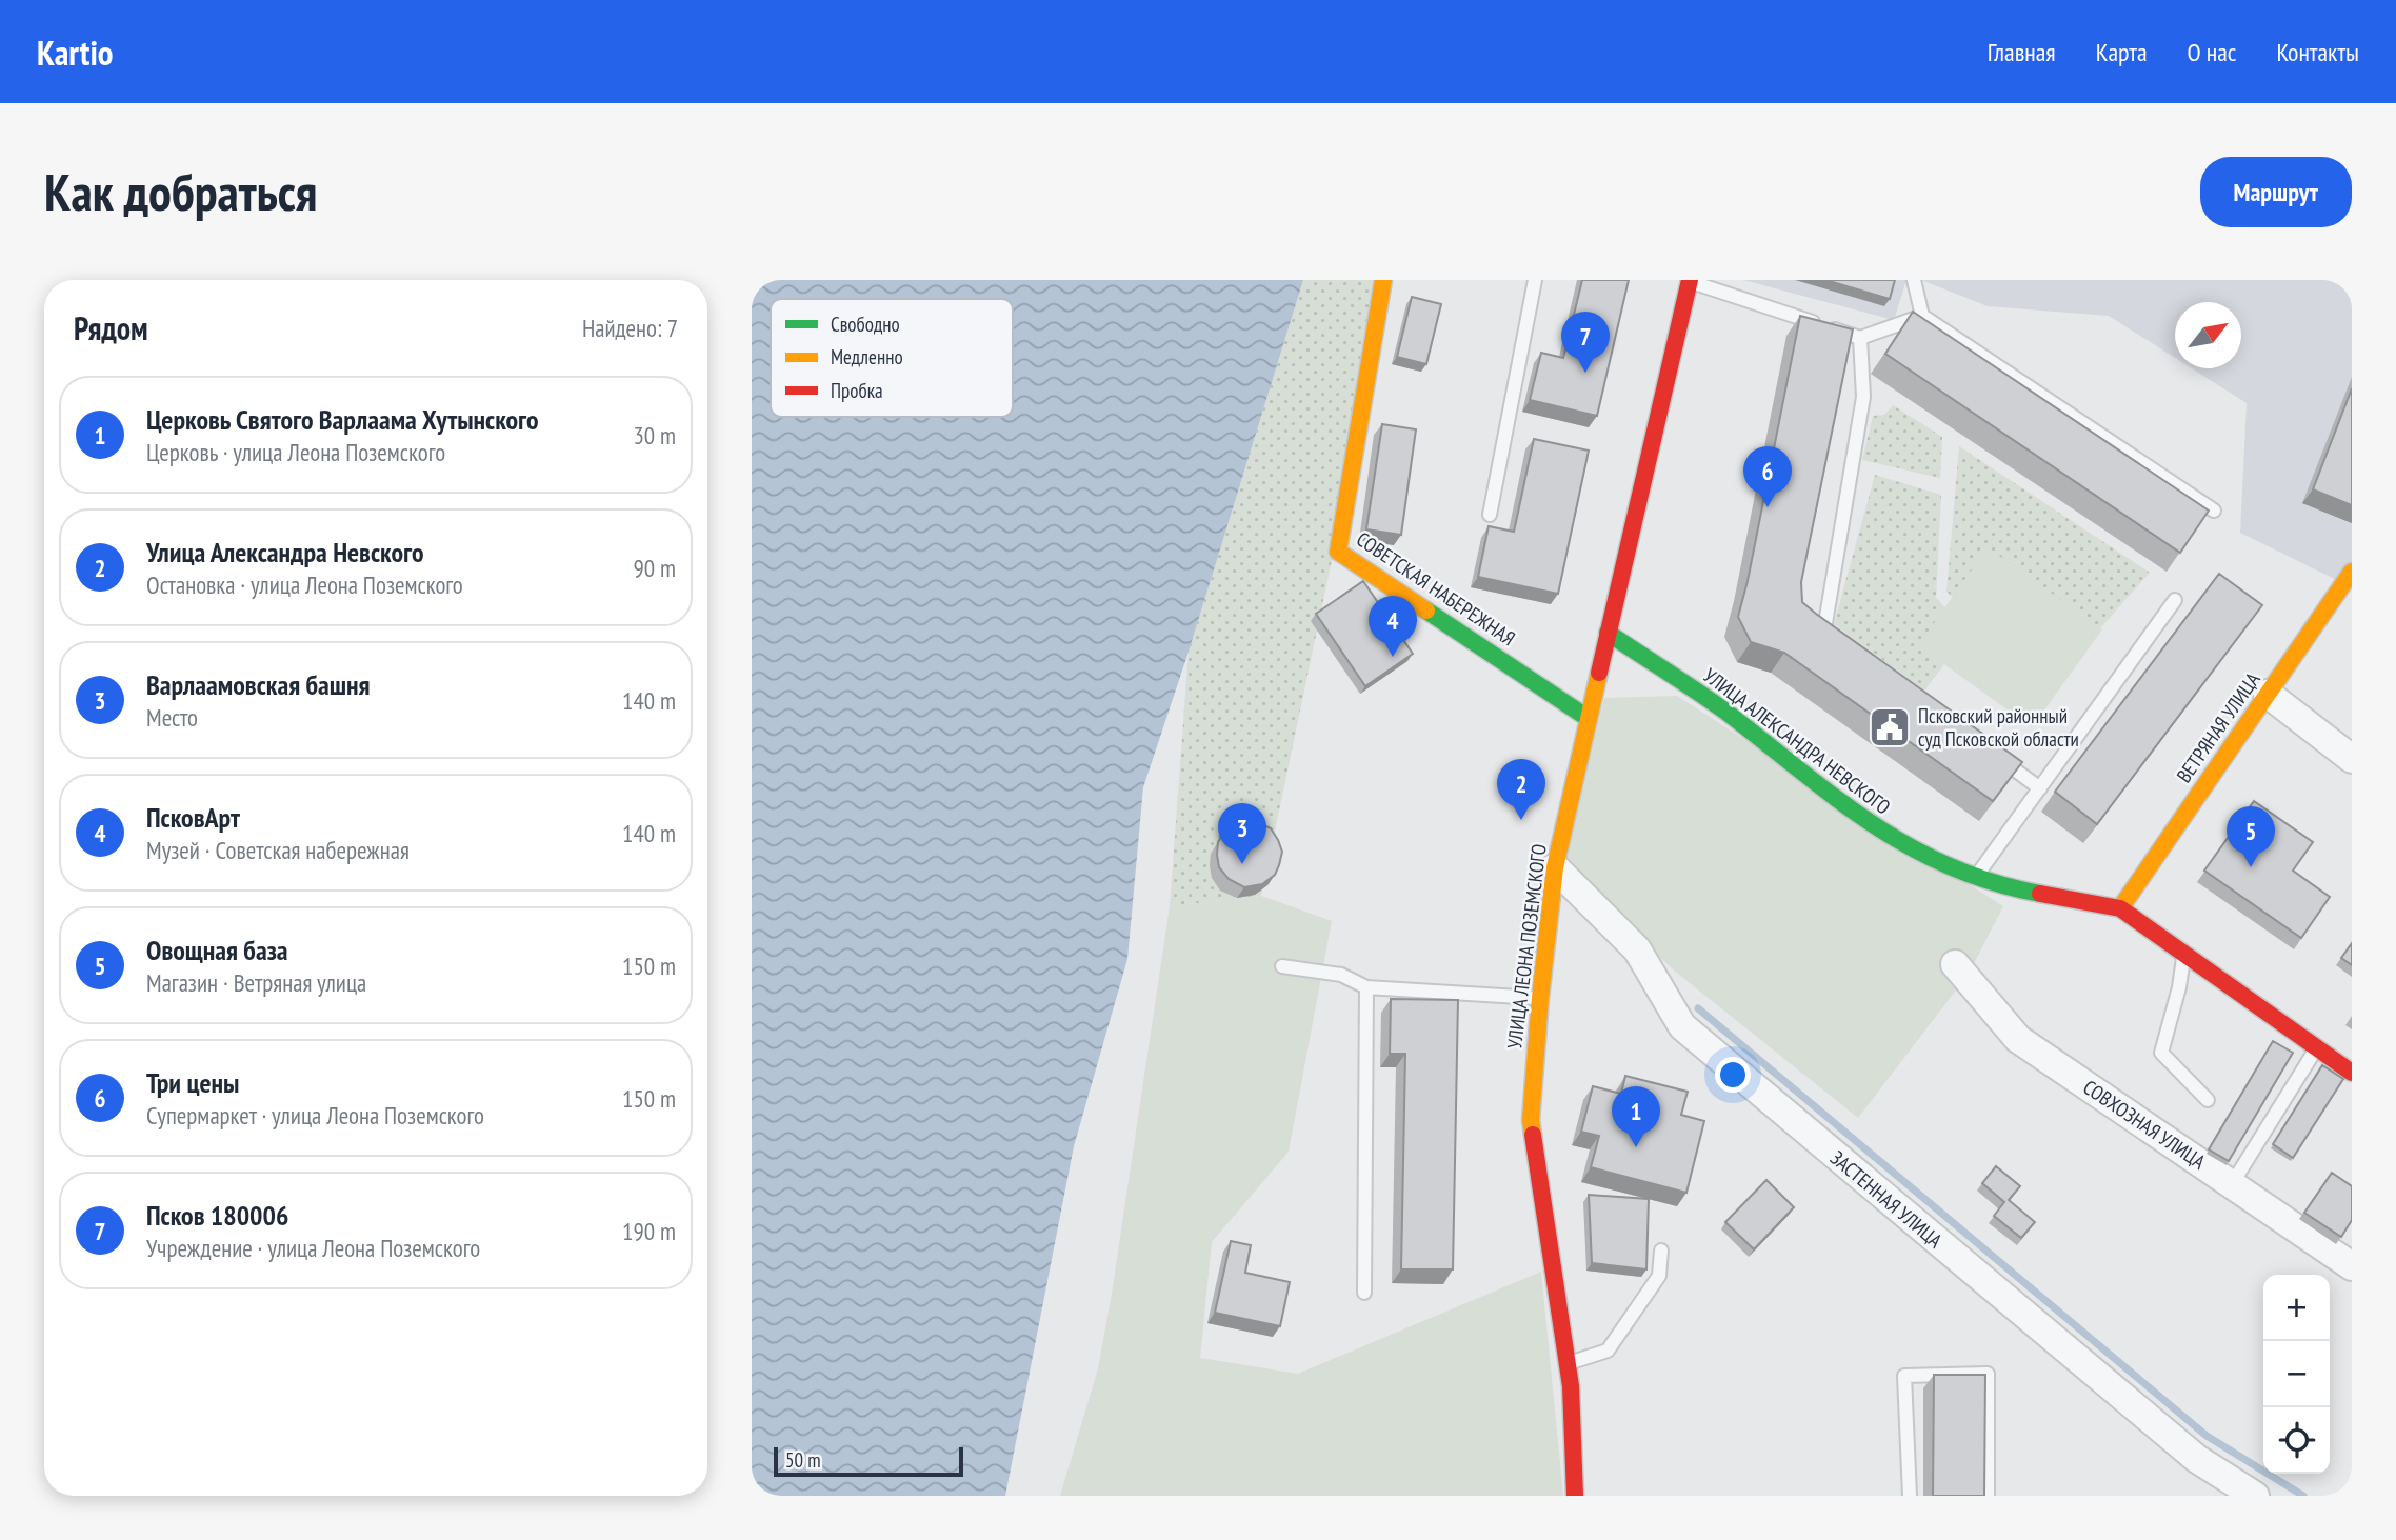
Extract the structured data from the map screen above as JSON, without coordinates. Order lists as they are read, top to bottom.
{
  "streets": {
    "street": [
      "СОВЕТСКАЯ НАБЕРЕЖНАЯ",
      "ВЕТРЯНАЯ УЛИЦА",
      "УЛИЦА АЛЕКСАНДРА НЕВСКОГО",
      "УЛИЦА ЛЕОНА ПОЗЕМСКОГО",
      "СОВХОЗНАЯ УЛИЦА",
      "ЗАСТЕННАЯ УЛИЦА"
    ]
  },
  "crossings": [
    ["СОВЕТСКАЯ НАБЕРЕЖНАЯ", "УЛИЦА ЛЕОНА ПОЗЕМСКОГО"],
    ["ВЕТРЯНАЯ УЛИЦА", "УЛИЦА АЛЕКСАНДРА НЕВСКОГО"],
    ["УЛИЦА АЛЕКСАНДРА НЕВСКОГО", "УЛИЦА ЛЕОНА ПОЗЕМСКОГО"],
    ["УЛИЦА ЛЕОНА ПОЗЕМСКОГО", "ЗАСТЕННАЯ УЛИЦА"]
  ],
  "places": {
    "public building": ["Псковский районный суд Псковской области"]
  },
  "legend": ["Свободно", "Медленно", "Пробка"],
  "scale_bar": "50 m",
  "north": "top right",
  "page": {
    "header": "Kartio",
    "nav": [
      "Главная",
      "Карта",
      "О нас",
      "Контакты"
    ],
    "buttons": "Маршрут",
    "title": "Как добраться",
    "heading": ["Рядом", "Найдено: 7"],
    "pins": [
      "7",
      "6",
      "4",
      "2",
      "3",
      "5",
      "1"
    ],
    "list": [
      {
        "mark": "1",
        "name": "Церковь Святого Варлаама Хутынского",
        "note": "Церковь · улица Леона Поземского",
        "value": "30 m"
      },
      {
        "mark": "2",
        "name": "Улица Александра Невского",
        "note": "Остановка · улица Леона Поземского",
        "value": "90 m"
      },
      {
        "mark": "3",
        "name": "Варлаамовская башня",
        "note": "Место",
        "value": "140 m"
      },
      {
        "mark": "4",
        "name": "ПсковАрт",
        "note": "Музей · Советская набережная",
        "value": "140 m"
      },
      {
        "mark": "5",
        "name": "Овощная база",
        "note": "Магазин · Ветряная улица",
        "value": "150 m"
      },
      {
        "mark": "6",
        "name": "Три цены",
        "note": "Супермаркет · улица Леона Поземского",
        "value": "150 m"
      },
      {
        "mark": "7",
        "name": "Псков 180006",
        "note": "Учреждение · улица Леона Поземского",
        "value": "190 m"
      }
    ],
    "map_buttons": ["+", "−"],
    "scale": "50 m"
  }
}
